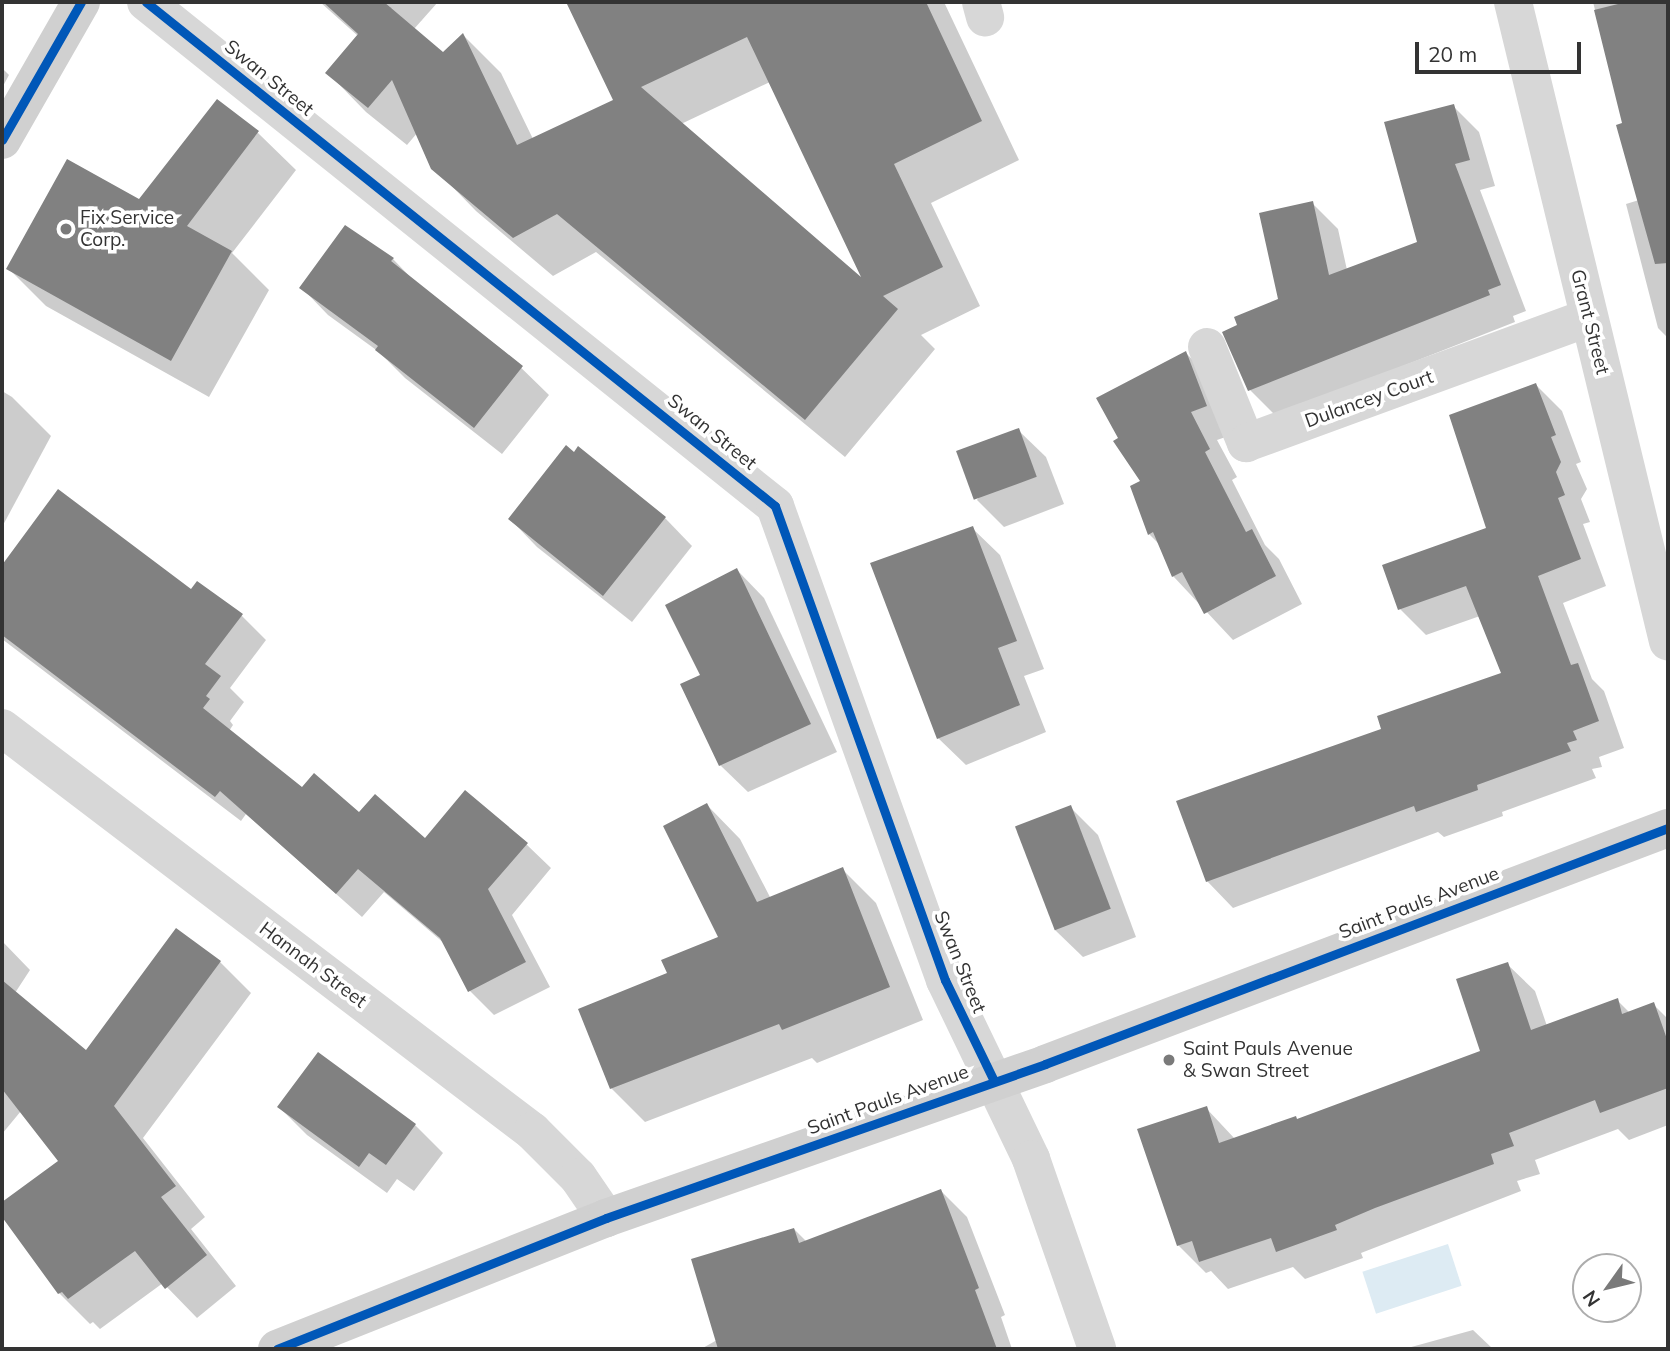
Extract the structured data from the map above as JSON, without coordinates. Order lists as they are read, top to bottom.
{
  "streets": {
    "main road": ["Saint Pauls Avenue"],
    "street": [
      "Swan Street",
      "Grant Street",
      "Dulancey Court",
      "Hannah Street"
    ]
  },
  "crossings": [
    ["Swan Street", "Saint Pauls Avenue"],
    ["Grant Street", "Dulancey Court"],
    ["Saint Pauls Avenue", "Hannah Street"]
  ],
  "places": ["Fix Service Corp.", "Saint Pauls Avenue & Swan Street"],
  "scale_bar": "20 m",
  "north": "bottom left"
}
